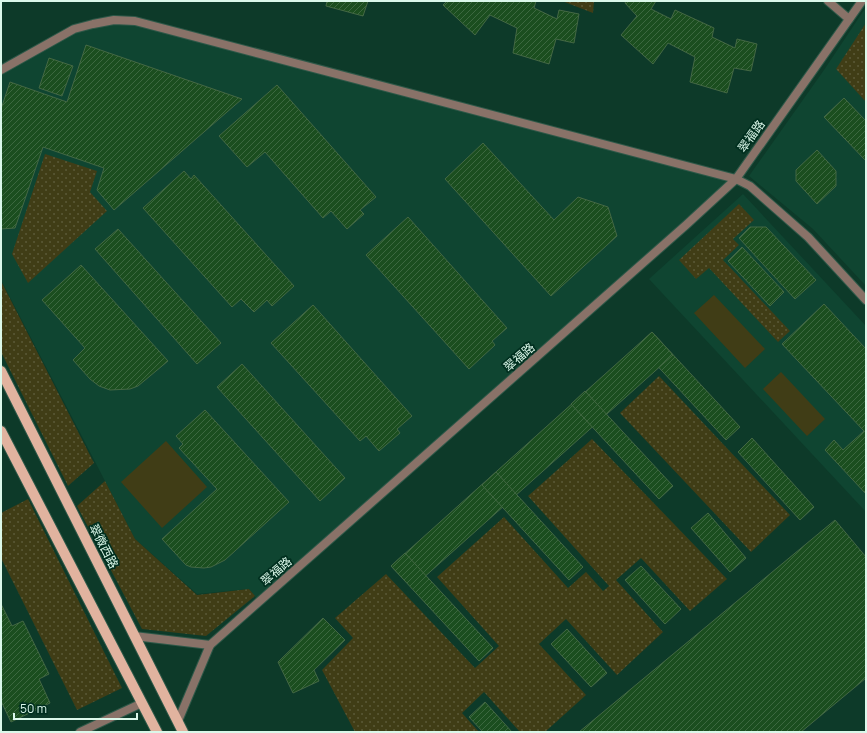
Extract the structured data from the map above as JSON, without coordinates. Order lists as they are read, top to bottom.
{
  "streets": {
    "main road": ["翠微西路"],
    "street": ["翠福路"]
  },
  "scale_bar": "50 m"
}
